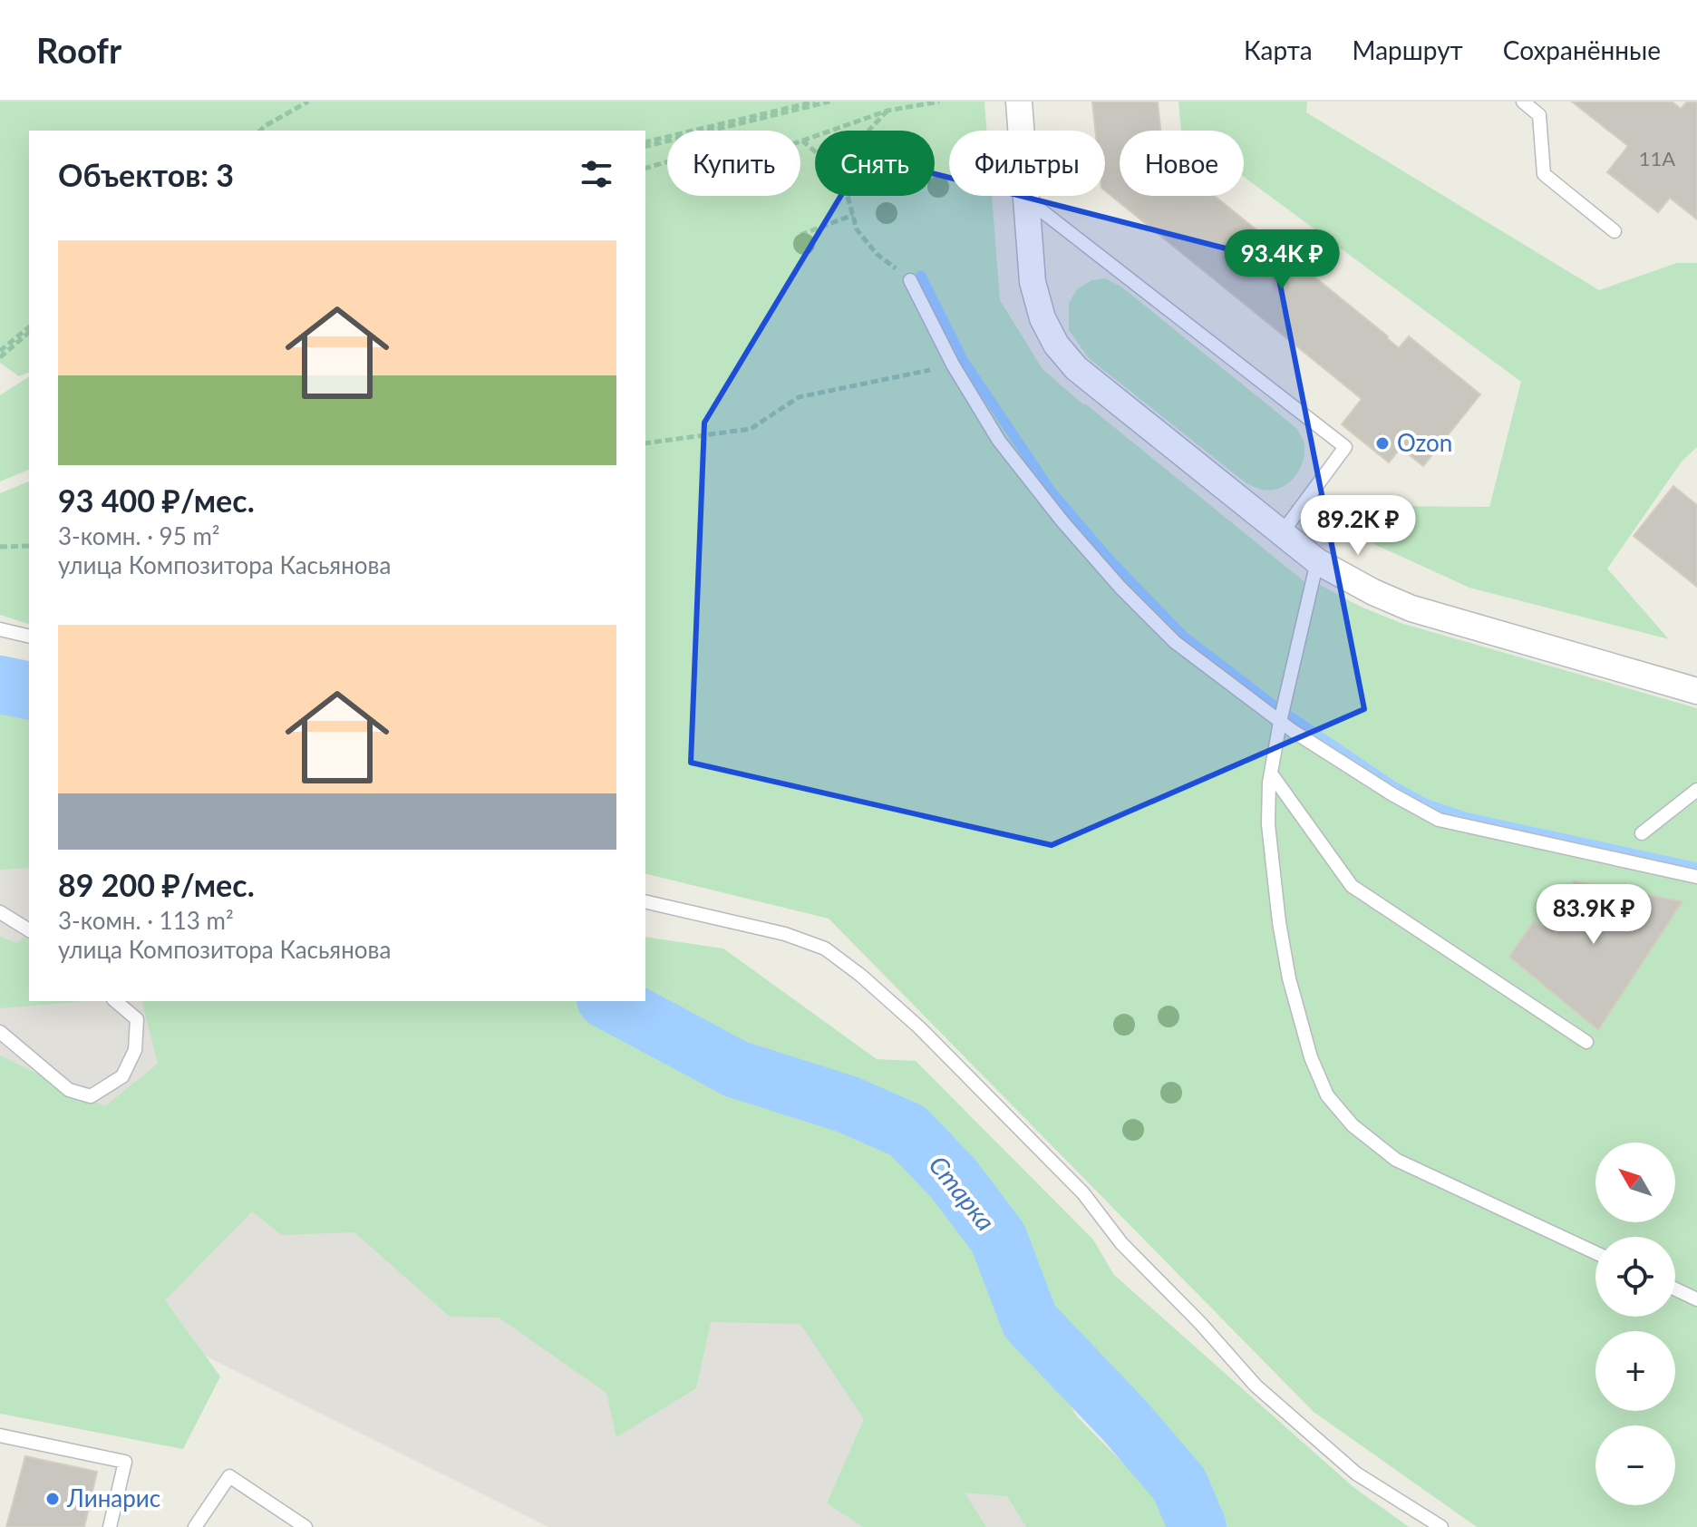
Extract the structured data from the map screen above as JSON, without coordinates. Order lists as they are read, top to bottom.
{
  "water": ["Старка"],
  "places": ["Ozon", "Линарис"],
  "house_numbers": ["11А"],
  "north": "top left",
  "page": {
    "header": "Roofr",
    "nav": ["Карта", "Маршрут", "Сохранённые"],
    "chip": [
      "Купить",
      "Снять",
      "Фильтры",
      "Новое"
    ],
    "heading": "Объектов: 3",
    "list": [
      {
        "name": "93 400 ₽/мес.",
        "note": "3-комн. · 95 m² · улица Композитора Касьянова"
      },
      {
        "name": "89 200 ₽/мес.",
        "note": "3-комн. · 113 m² · улица Композитора Касьянова"
      }
    ],
    "price": ["93.4K ₽", "89.2K ₽", "83.9K ₽"],
    "map_buttons": ["+", "−"]
  }
}
